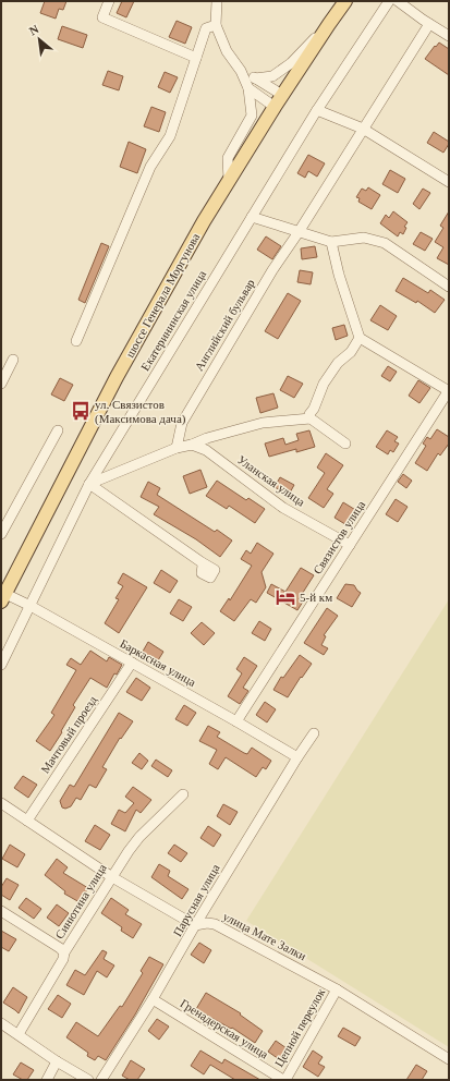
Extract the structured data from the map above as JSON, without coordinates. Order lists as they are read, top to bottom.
{
  "streets": {
    "main road": ["шоссе Генерала Моргунова"],
    "street": [
      "Екатерининская улица",
      "Английский бульвар",
      "Уланская улица",
      "Связистов улица",
      "Баркасная улица",
      "Мачтовый проезд",
      "Парусная улица",
      "Синютина улица",
      "улица Мате Залки",
      "Цепной переулок",
      "Гренадерская улица"
    ]
  },
  "crossings": [
    ["шоссе Генерала Моргунова", "Баркасная улица"],
    ["Екатерининская улица", "Баркасная улица"],
    ["Уланская улица", "Связистов улица"],
    ["Связистов улица", "Баркасная улица"],
    ["Баркасная улица", "Мачтовый проезд"],
    ["Баркасная улица", "Парусная улица"],
    ["Парусная улица", "улица Мате Залки"],
    ["Парусная улица", "Гренадерская улица"],
    ["улица Мате Залки", "Цепной переулок"],
    ["Цепной переулок", "Гренадерская улица"]
  ],
  "places": {
    "bus stop": ["ул. Связистов (Максимова дача)"],
    "hotel": ["5-й км"]
  },
  "north": "top left"
}
